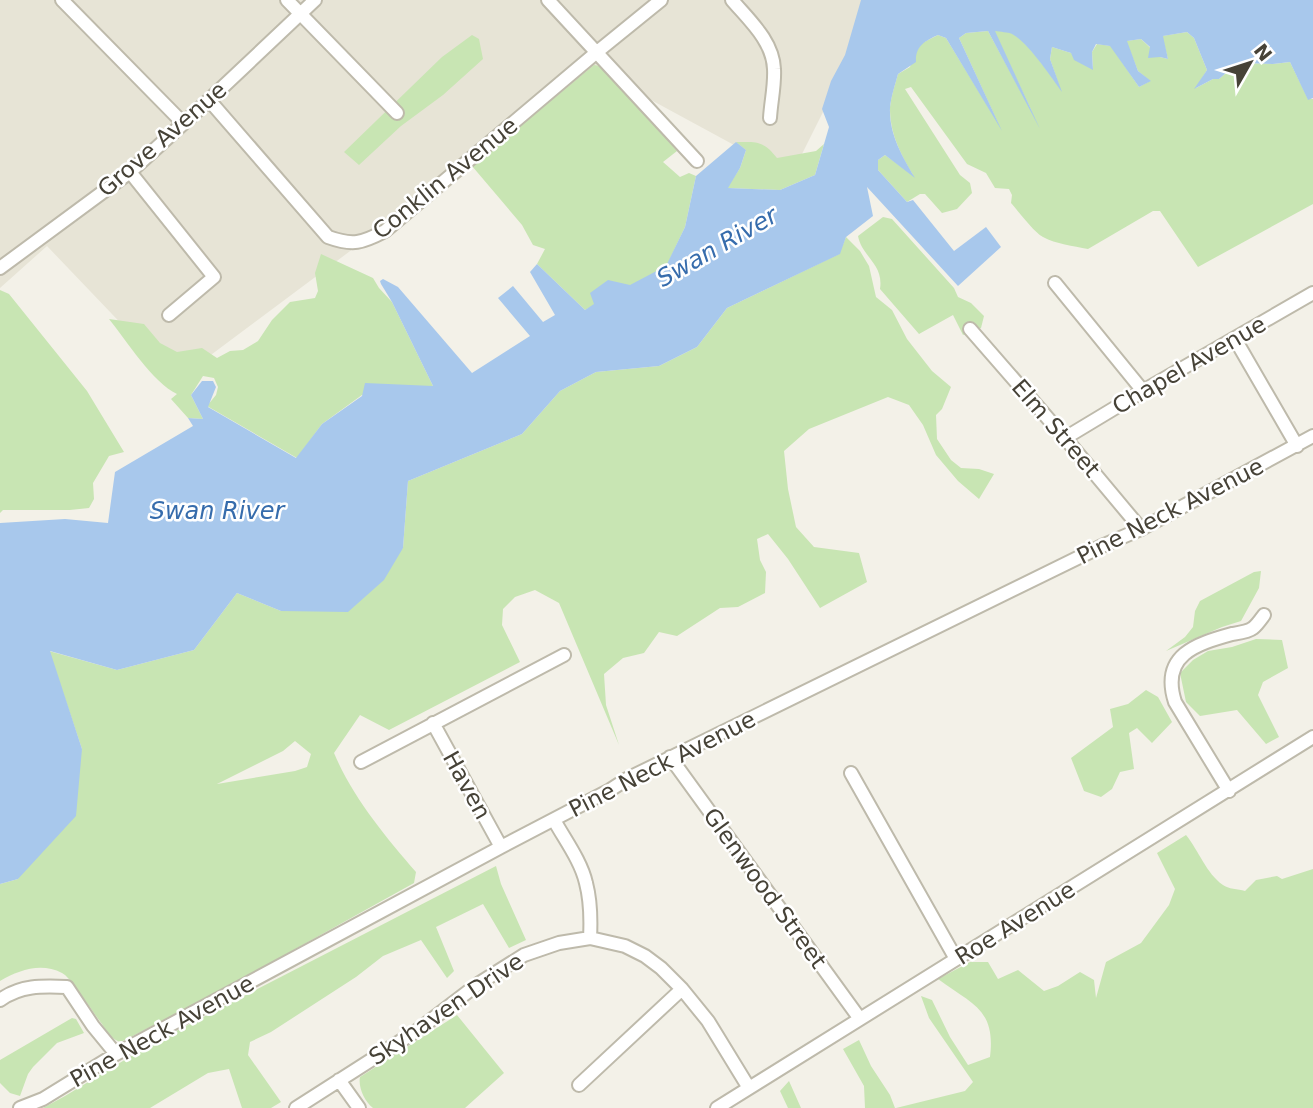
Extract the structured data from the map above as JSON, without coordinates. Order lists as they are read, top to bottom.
{
  "streets": {
    "street": [
      "Grove Avenue",
      "Conklin Avenue",
      "Chapel Avenue",
      "Elm Street",
      "Pine Neck Avenue",
      "Haven",
      "Glenwood Street",
      "Roe Avenue",
      "Skyhaven Drive"
    ]
  },
  "crossings": [
    ["Grove Avenue", "Conklin Avenue"],
    ["Chapel Avenue", "Elm Street"],
    ["Elm Street", "Pine Neck Avenue"],
    ["Pine Neck Avenue", "Haven"],
    ["Pine Neck Avenue", "Glenwood Street"],
    ["Glenwood Street", "Roe Avenue"],
    ["Roe Avenue", "Skyhaven Drive"]
  ],
  "water": ["Swan River"],
  "north": "top right"
}
